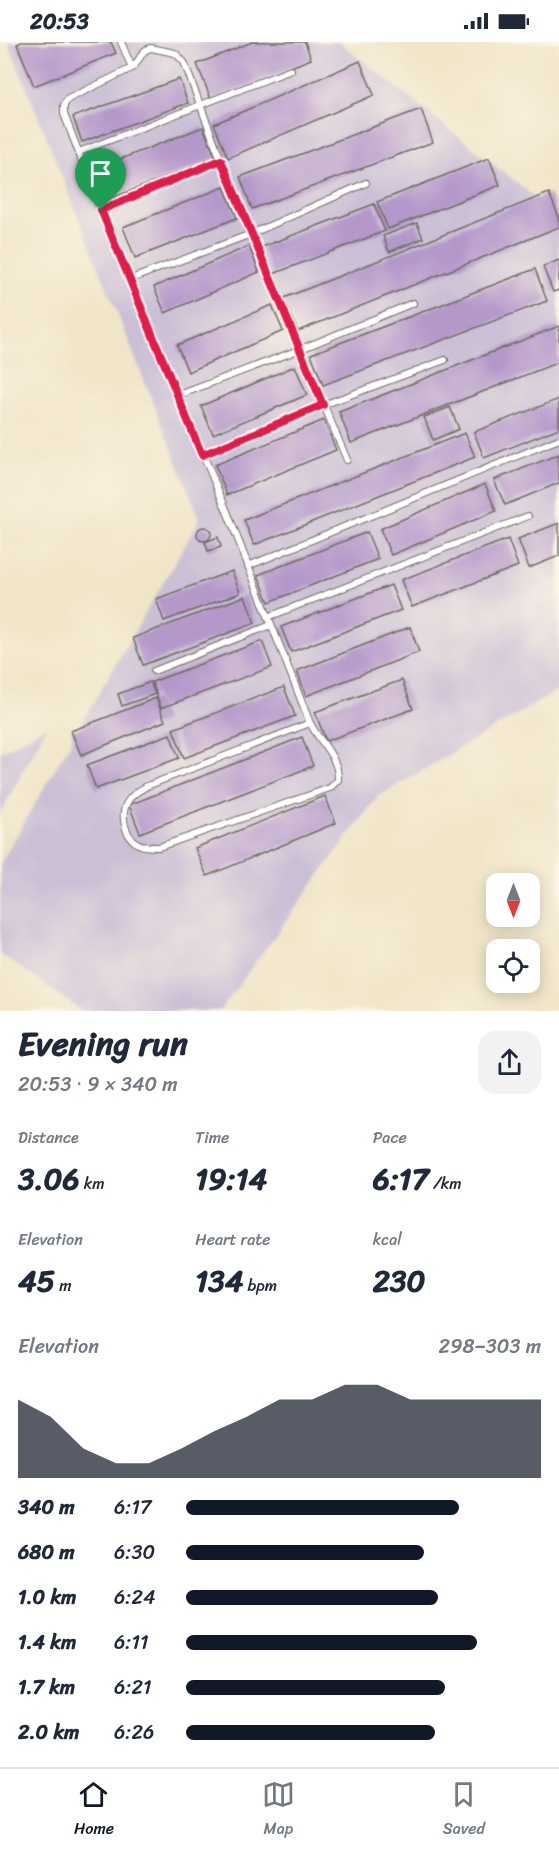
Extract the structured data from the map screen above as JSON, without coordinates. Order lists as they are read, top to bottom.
{
  "north": "bottom",
  "page": {
    "status": "20:53",
    "heading": ["Evening run", "20:53 · 9 × 340 m"],
    "stats": [
      ["Distance", "3.06 km"],
      ["Time", "19:14"],
      ["Pace", "6:17 /km"],
      ["Elevation", "45 m"],
      ["Heart rate", "134 bpm"],
      ["kcal", "230"]
    ],
    "chart": ["Elevation", "298–303 m"],
    "list": [
      {
        "name": "340 m",
        "note": "6:17"
      },
      {
        "name": "680 m",
        "note": "6:30"
      },
      {
        "name": "1.0 km",
        "note": "6:24"
      },
      {
        "name": "1.4 km",
        "note": "6:11"
      },
      {
        "name": "1.7 km",
        "note": "6:21"
      },
      {
        "name": "2.0 km",
        "note": "6:26"
      }
    ],
    "tabs": ["Home", "Map", "Saved"]
  }
}
